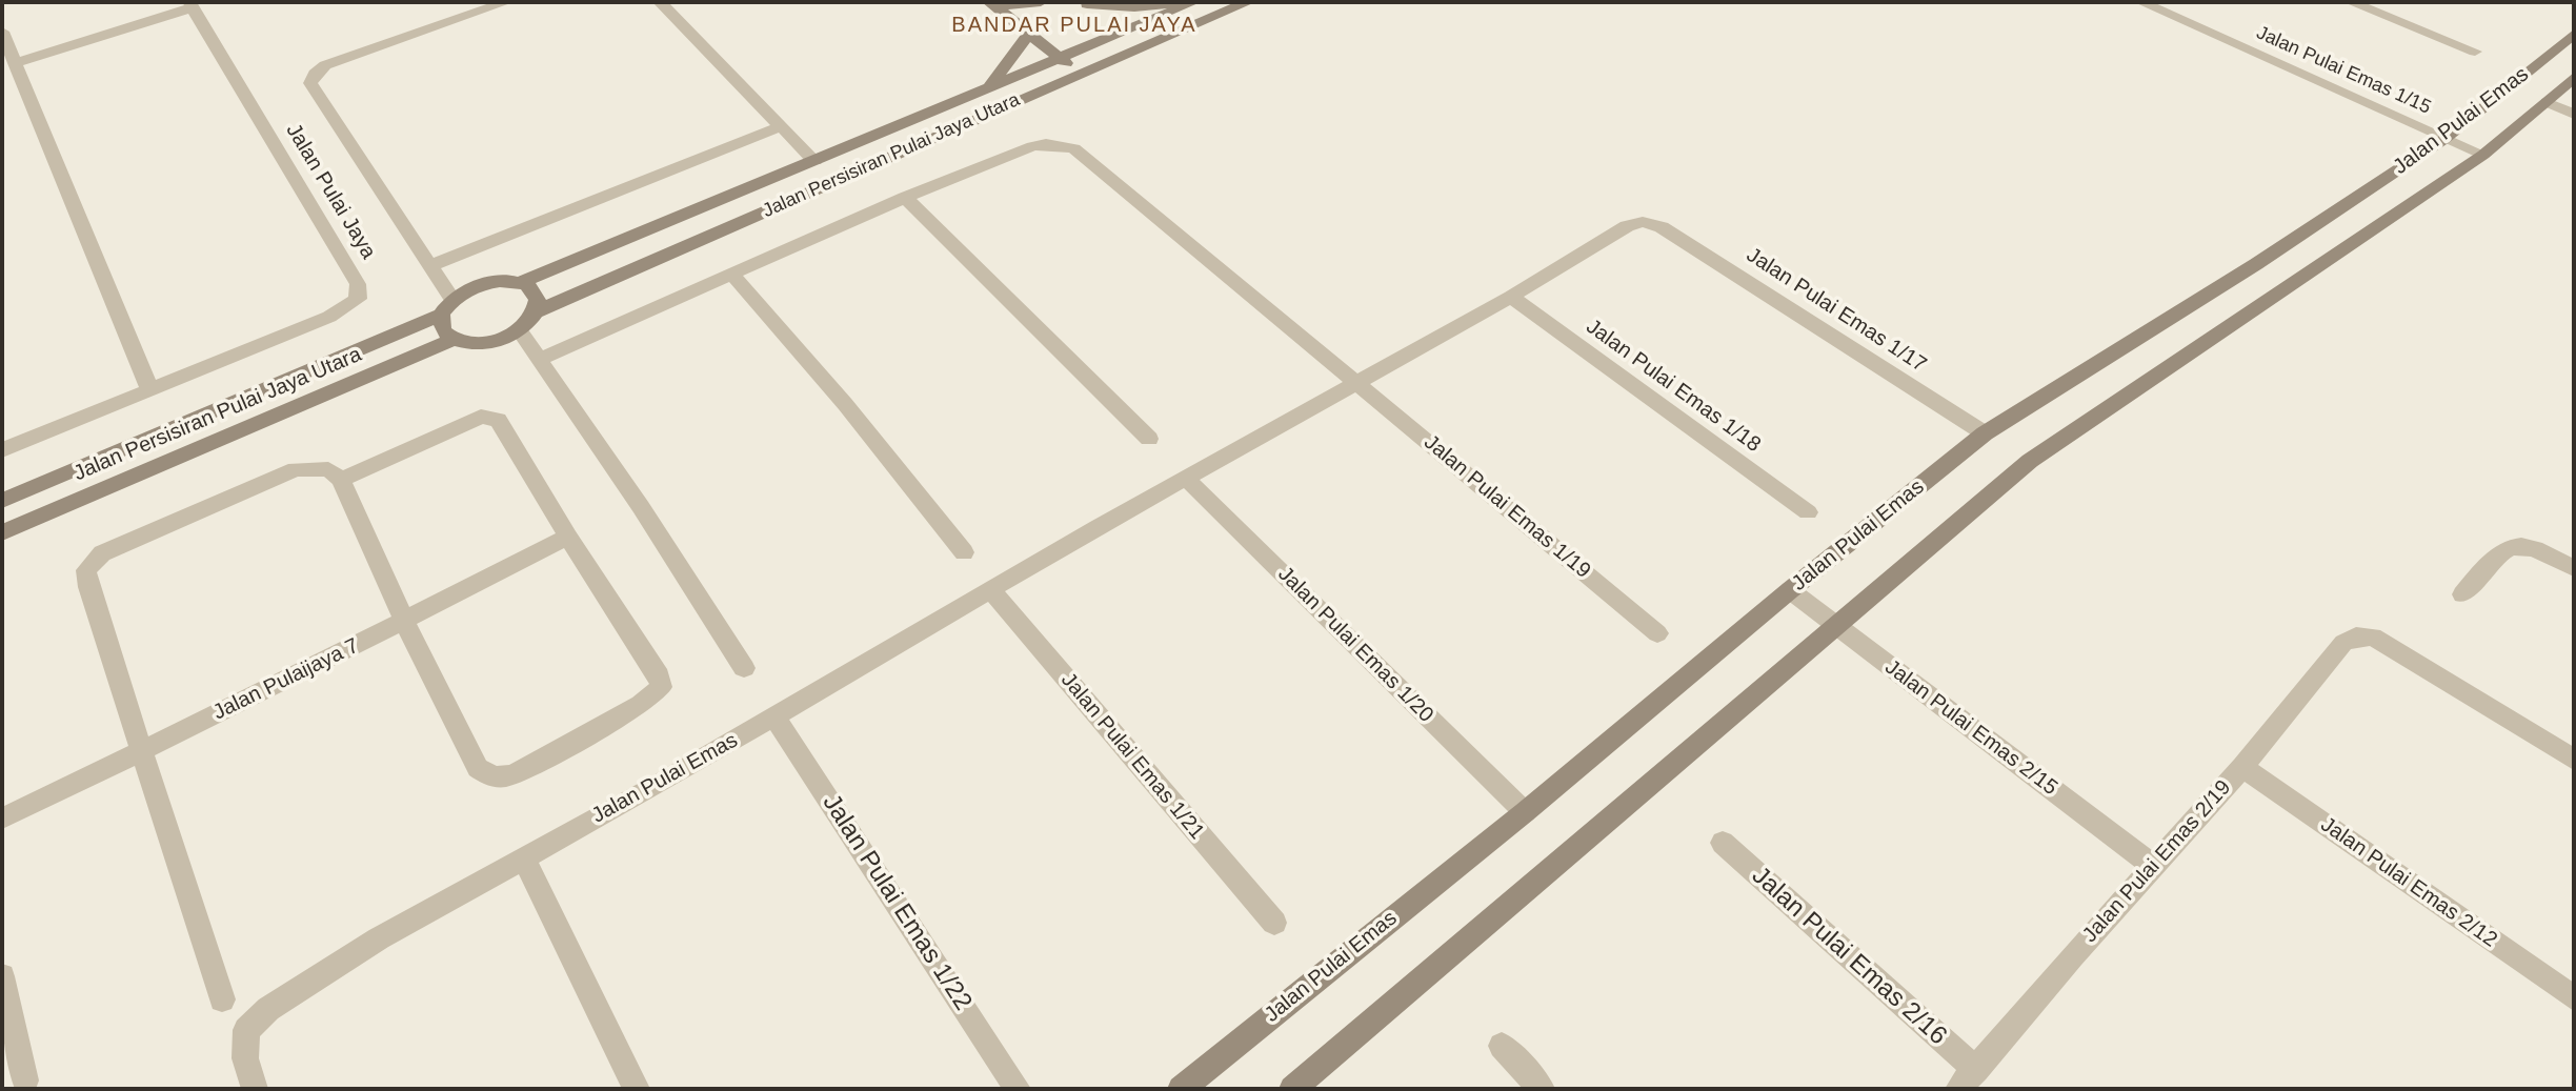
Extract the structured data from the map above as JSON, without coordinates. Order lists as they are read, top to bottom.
{
  "streets": {
    "street": [
      "Jalan Pulai Emas 1/15",
      "Jalan Pulai Emas",
      "Jalan Persisiran Pulai Jaya Utara",
      "Jalan Pulai Jaya",
      "Jalan Pulai Emas 1/17",
      "Jalan Pulai Emas 1/18",
      "Jalan Pulai Emas 1/19",
      "Jalan Pulai Emas 1/20",
      "Jalan Pulaijaya 7",
      "Jalan Pulai Emas 2/15",
      "Jalan Pulai Emas 1/21",
      "Jalan Pulai Emas 2/19",
      "Jalan Pulai Emas 2/12",
      "Jalan Pulai Emas 1/22",
      "Jalan Pulai Emas 2/16"
    ]
  },
  "crossings": [
    ["Jalan Pulai Emas 1/15", "Jalan Pulai Emas"],
    ["Jalan Pulai Emas", "Jalan Pulai Emas 1/17"],
    ["Jalan Pulai Emas", "Jalan Pulai Emas 1/18"],
    ["Jalan Pulai Emas", "Jalan Pulai Emas 1/19"],
    ["Jalan Pulai Emas", "Jalan Pulai Emas 1/20"],
    ["Jalan Pulai Emas", "Jalan Pulai Emas 2/15"],
    ["Jalan Pulai Emas", "Jalan Pulai Emas 1/21"],
    ["Jalan Pulai Emas", "Jalan Pulai Emas 1/22"],
    ["Jalan Pulai Emas 2/15", "Jalan Pulai Emas 2/19"],
    ["Jalan Pulai Emas 2/19", "Jalan Pulai Emas 2/12"],
    ["Jalan Pulai Emas 2/19", "Jalan Pulai Emas 2/16"]
  ],
  "districts": ["BANDAR PULAI JAYA"]
}
